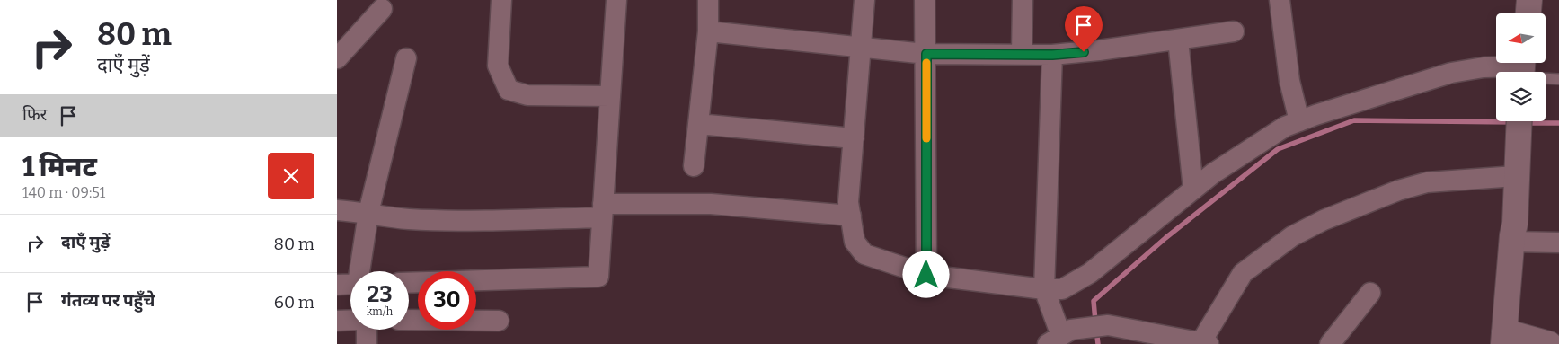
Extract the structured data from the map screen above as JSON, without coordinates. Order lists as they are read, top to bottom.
{
  "north": "left",
  "page": {
    "turn": ["80 m", "दाएँ मुड़ें"],
    "then": "फिर",
    "heading": ["1 मिनट", "140 m · 09:51"],
    "list": [
      {
        "name": "दाएँ मुड़ें",
        "value": "80 m"
      },
      {
        "name": "गंतव्य पर पहुँचे",
        "value": "60 m"
      }
    ],
    "speed": "23 km/h",
    "limit": "30"
  }
}
